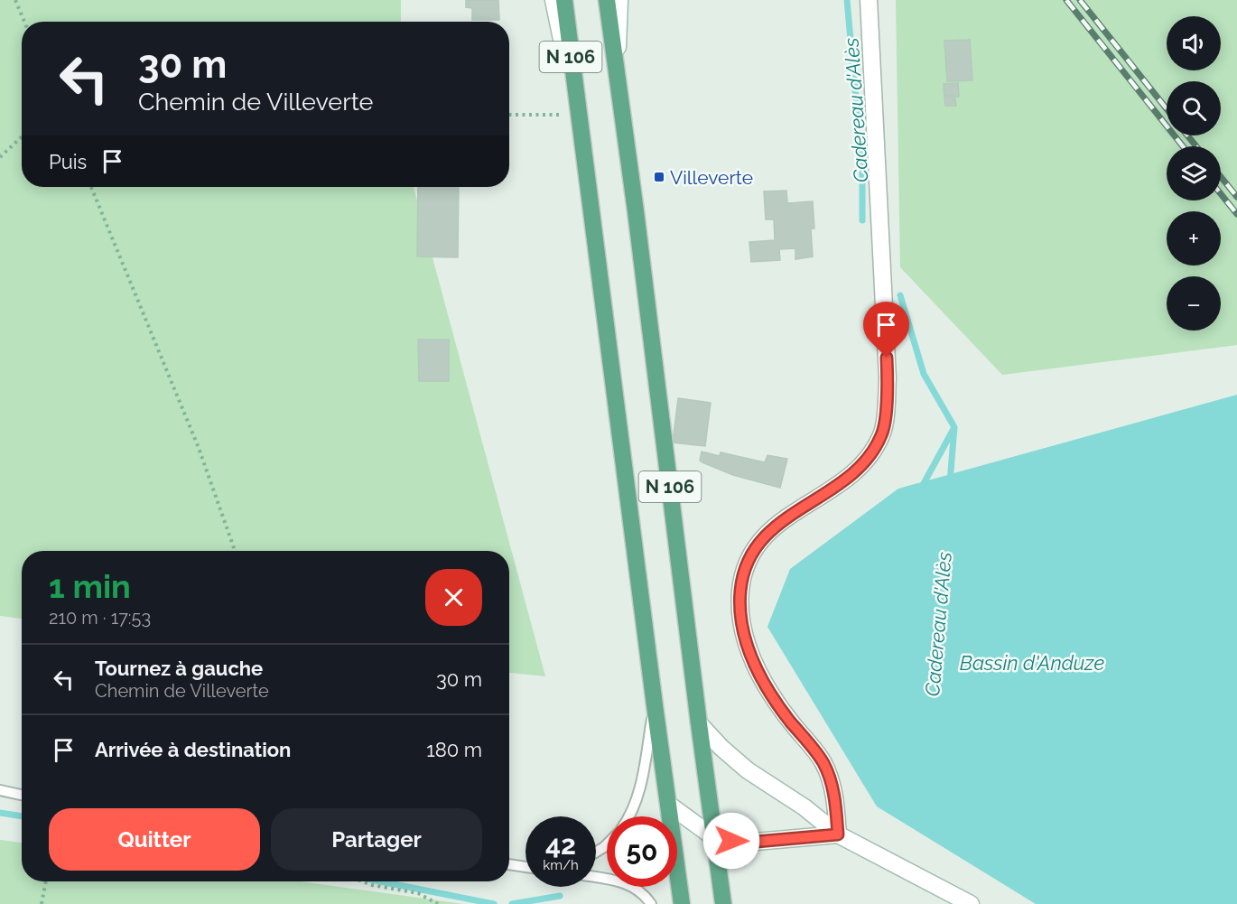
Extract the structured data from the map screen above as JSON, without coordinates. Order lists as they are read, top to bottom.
{
  "streets": {
    "main road": ["N 106"]
  },
  "water": ["Cadereau d'Alès", "Bassin d'Anduze"],
  "places": {
    "transit": ["Villeverte"]
  },
  "page": {
    "map_buttons": ["+", "−"],
    "turn": ["30 m", "Chemin de Villeverte"],
    "then": "Puis",
    "heading": ["1 min", "210 m · 17:53"],
    "list": [
      {
        "name": "Tournez à gauche",
        "note": "Chemin de Villeverte",
        "value": "30 m"
      },
      {
        "name": "Arrivée à destination",
        "value": "180 m"
      }
    ],
    "buttons": ["Quitter", "Partager"],
    "speed": "42 km/h",
    "limit": "50"
  }
}
